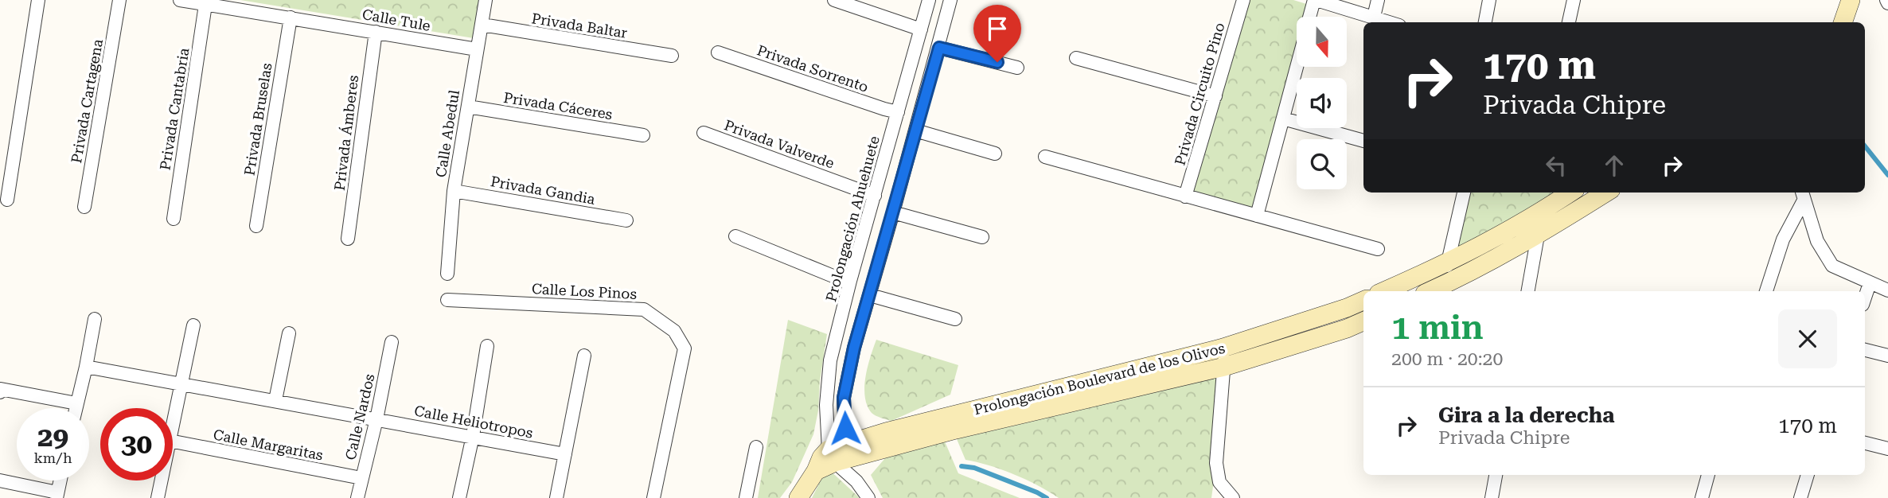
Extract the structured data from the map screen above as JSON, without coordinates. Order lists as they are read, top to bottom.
{
  "streets": {
    "street": [
      "Calle Tule",
      "Privada Baltar",
      "Privada Sorrento",
      "Privada Circuito Pino",
      "Privada Cartagena",
      "Privada Cáceres",
      "Privada Cantabria",
      "Privada Bruselas",
      "Privada Ámberes",
      "Calle Abedul",
      "Privada Valverde",
      "Privada Gandia",
      "Prolongación Ahuehuete",
      "Calle Los Pinos",
      "Prolongación Boulevard de los Olivos",
      "Calle Nardos",
      "Calle Heliotropos",
      "Calle Margaritas"
    ]
  },
  "crossings": [
    ["Calle Tule", "Privada Cantabria"],
    ["Calle Tule", "Privada Bruselas"],
    ["Calle Tule", "Privada Ámberes"],
    ["Calle Tule", "Calle Abedul"],
    ["Privada Baltar", "Calle Abedul"],
    ["Privada Sorrento", "Prolongación Ahuehuete"],
    ["Privada Cáceres", "Calle Abedul"],
    ["Calle Abedul", "Privada Gandia"],
    ["Privada Valverde", "Prolongación Ahuehuete"],
    ["Prolongación Ahuehuete", "Prolongación Boulevard de los Olivos"],
    ["Calle Nardos", "Calle Heliotropos"],
    ["Calle Nardos", "Calle Margaritas"]
  ],
  "north": "bottom",
  "page": {
    "turn": ["170 m", "Privada Chipre"],
    "heading": ["1 min", "200 m · 20:20"],
    "list": [
      {
        "name": "Gira a la derecha",
        "note": "Privada Chipre",
        "value": "170 m"
      }
    ],
    "speed": "29 km/h",
    "limit": "30"
  }
}
